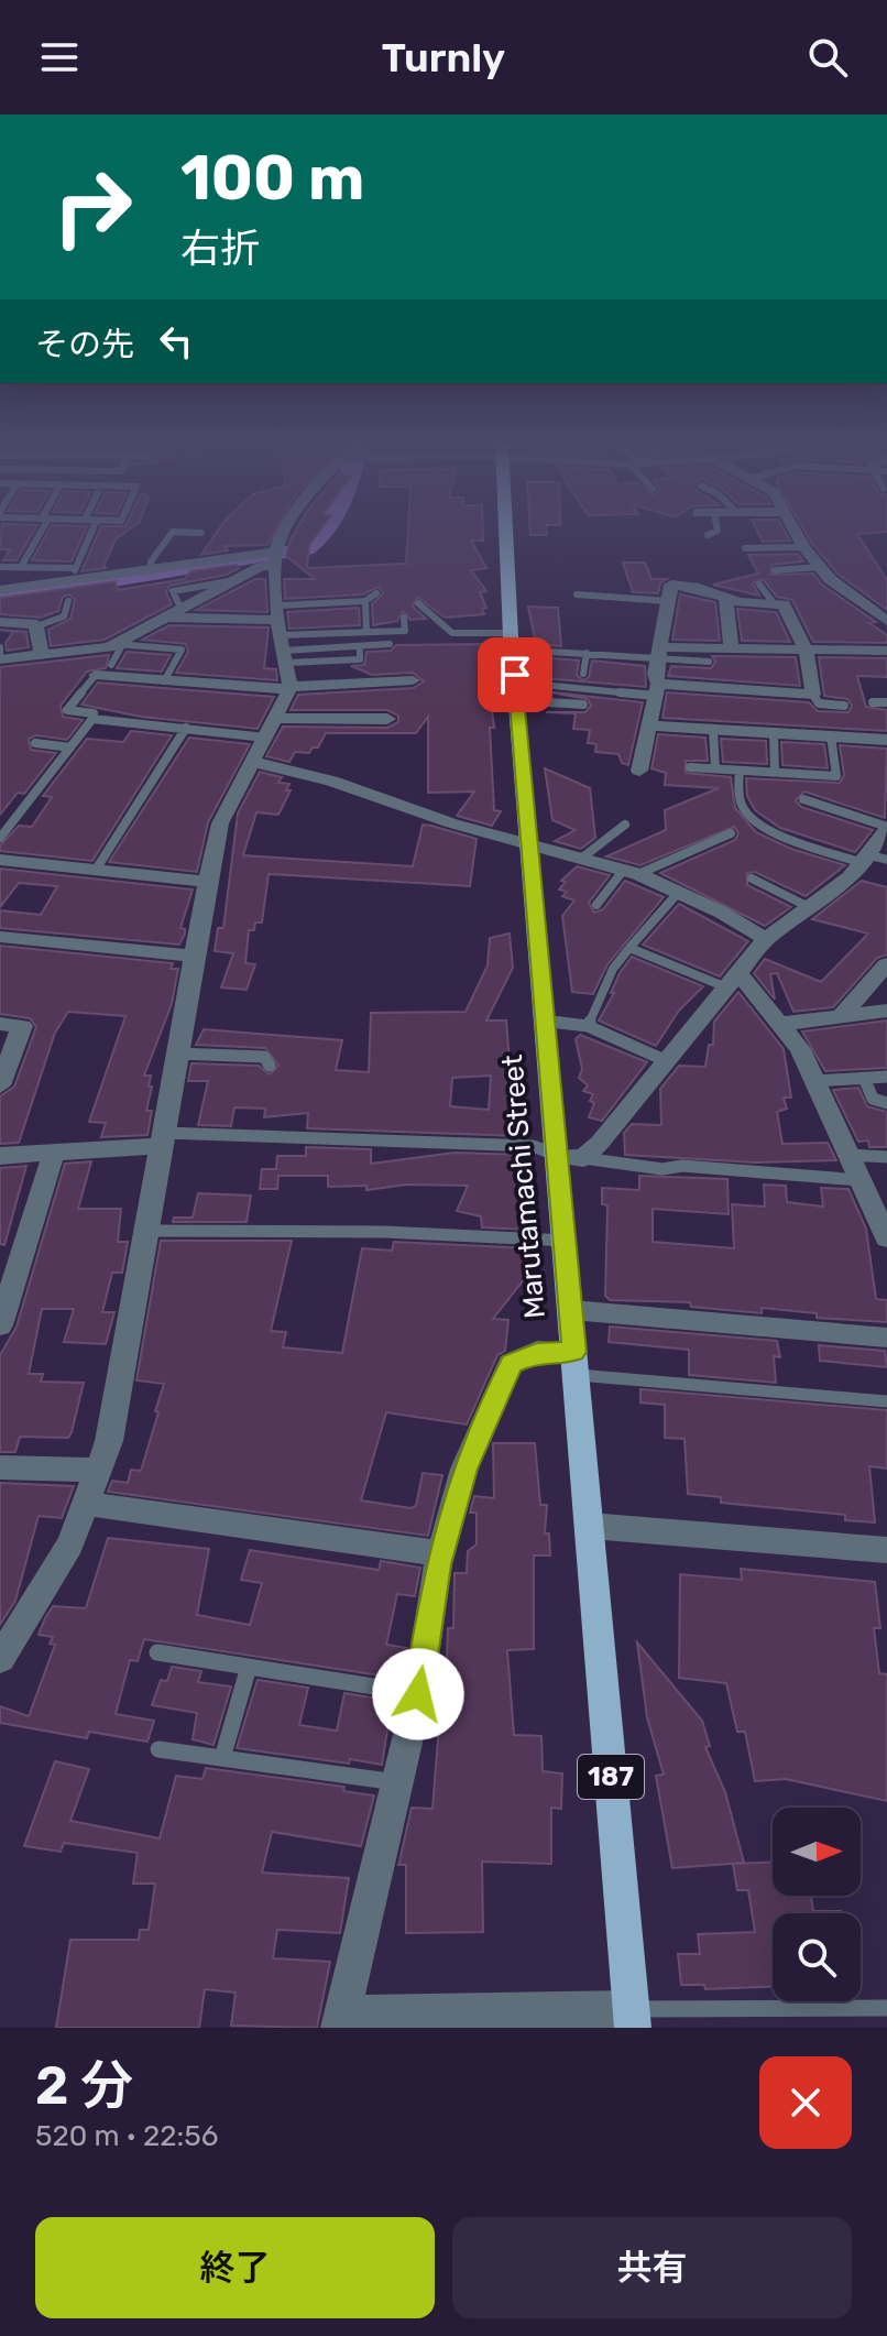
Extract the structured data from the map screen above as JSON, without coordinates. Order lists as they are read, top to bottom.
{
  "streets": {
    "main road": ["Marutamachi Street", "187"]
  },
  "north": "right",
  "page": {
    "header": "Turnly",
    "turn": ["100 m", "右折"],
    "then": "その先",
    "heading": ["2 分", "520 m · 22:56"],
    "buttons": ["終了", "共有"]
  }
}
